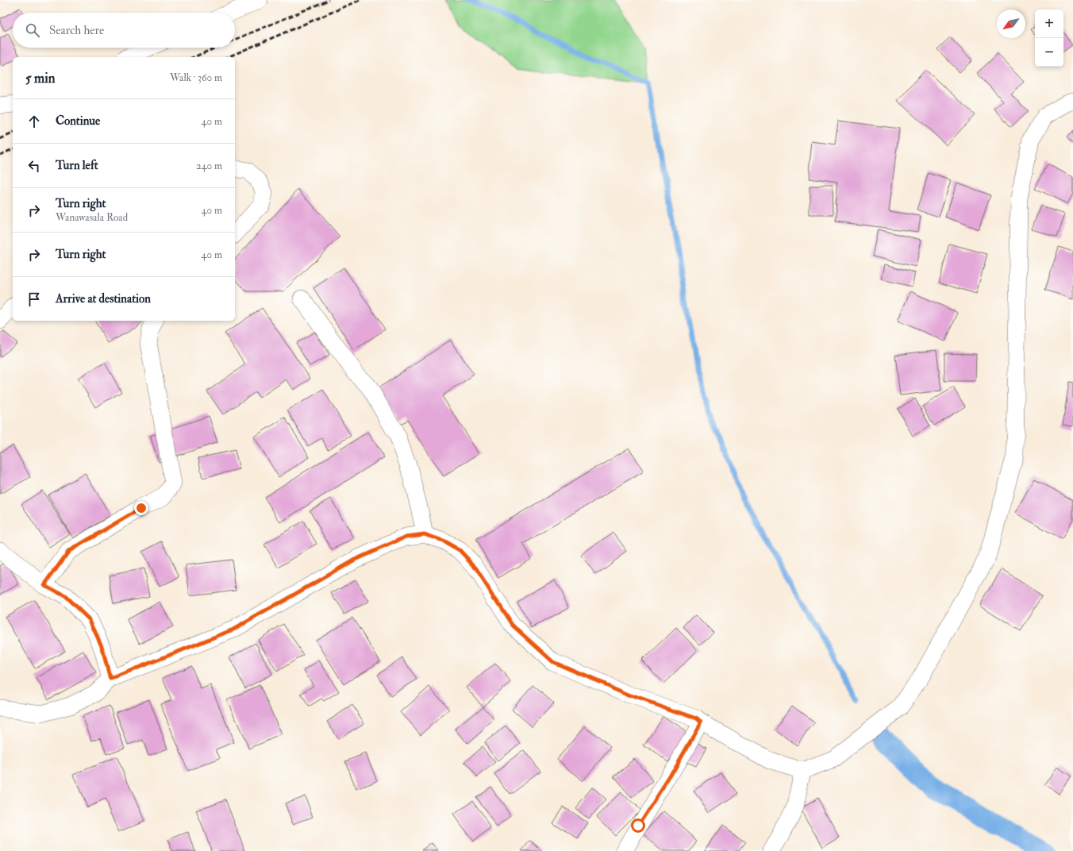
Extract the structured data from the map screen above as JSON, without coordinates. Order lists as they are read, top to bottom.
{
  "north": "bottom left",
  "page": {
    "map_buttons": ["+", "−"],
    "search": "Search here",
    "heading": ["5 min", "Walk · 360 m"],
    "list": [
      ["Continue", "40 m"],
      ["Turn left", "240 m"],
      ["Turn right", "Wanawasala Road", "40 m"],
      ["Turn right", "40 m"],
      "Arrive at destination"
    ]
  }
}
